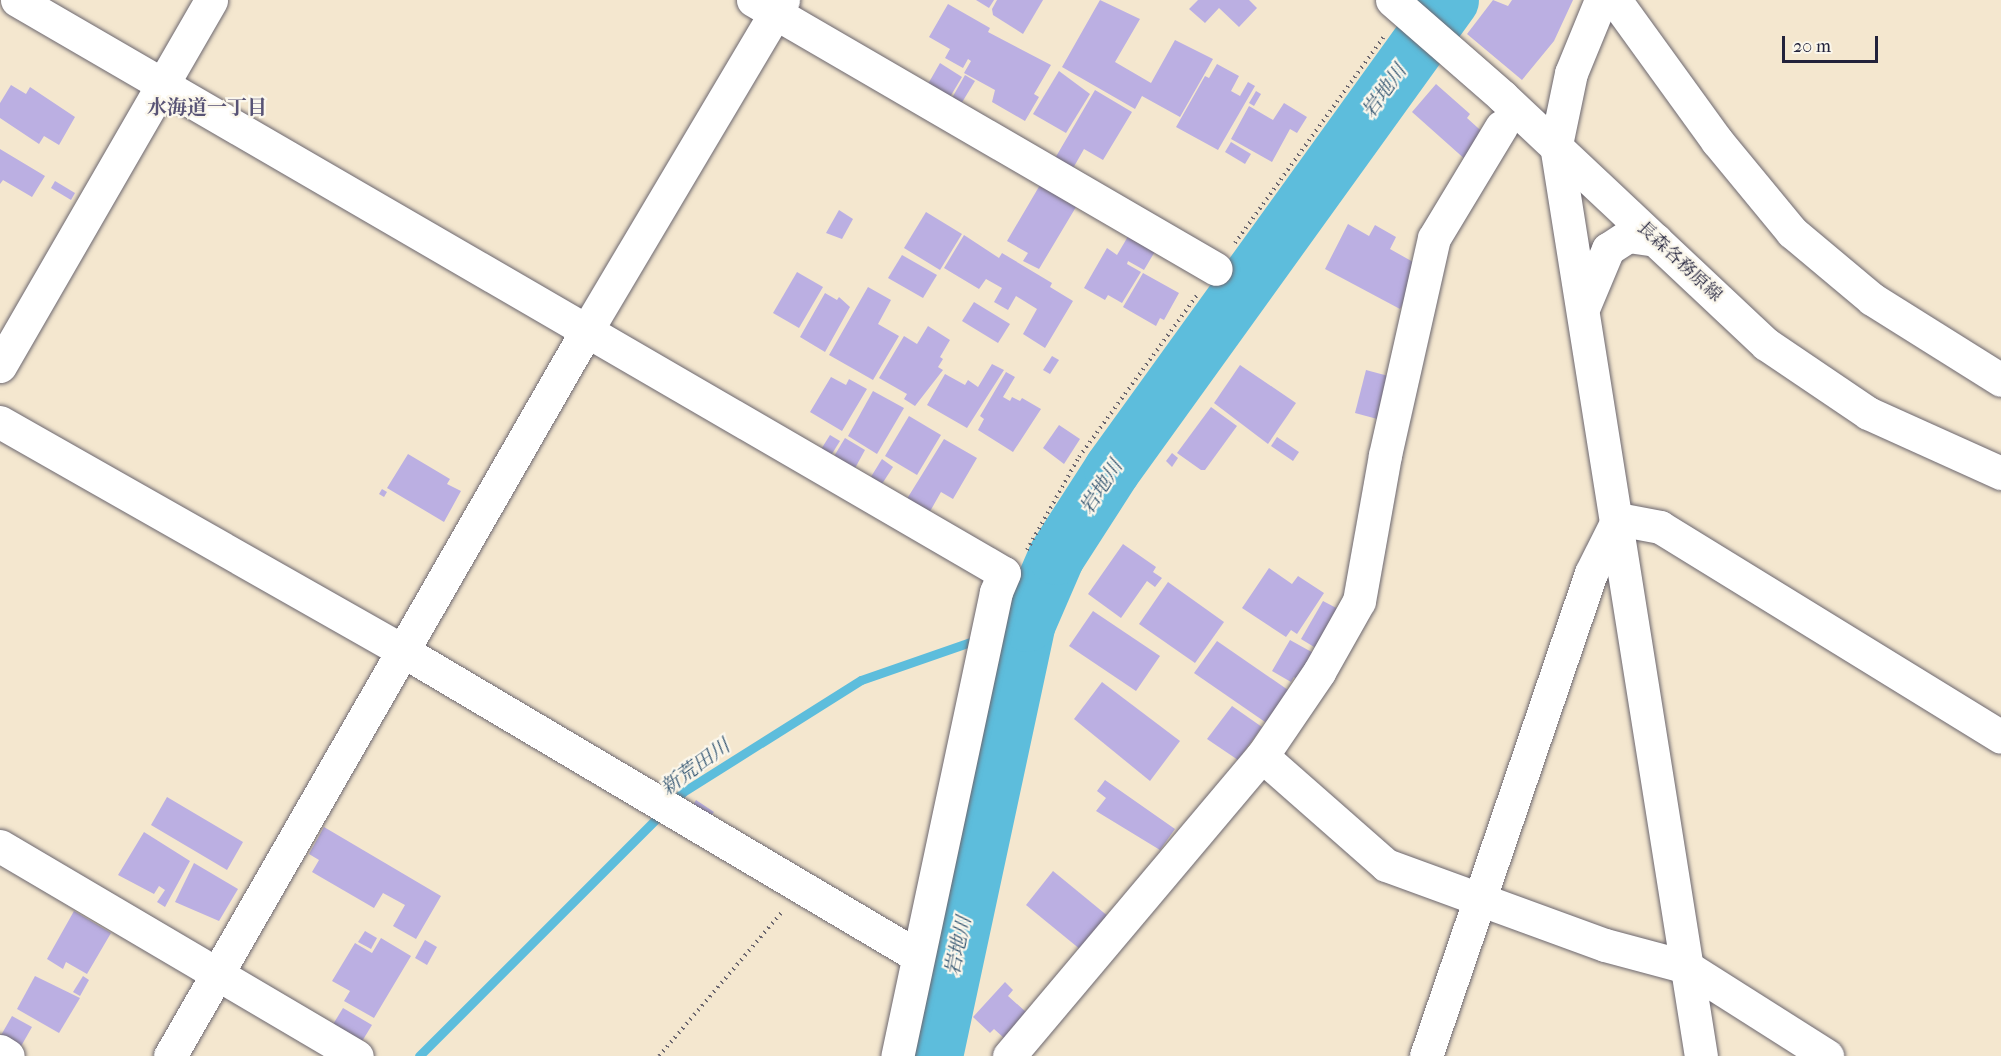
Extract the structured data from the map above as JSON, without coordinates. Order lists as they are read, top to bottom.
{
  "streets": {
    "street": ["長森各務原線"]
  },
  "districts": ["水海道一丁目"],
  "water": ["岩地川", "新荒田川"],
  "scale_bar": "20 m"
}
